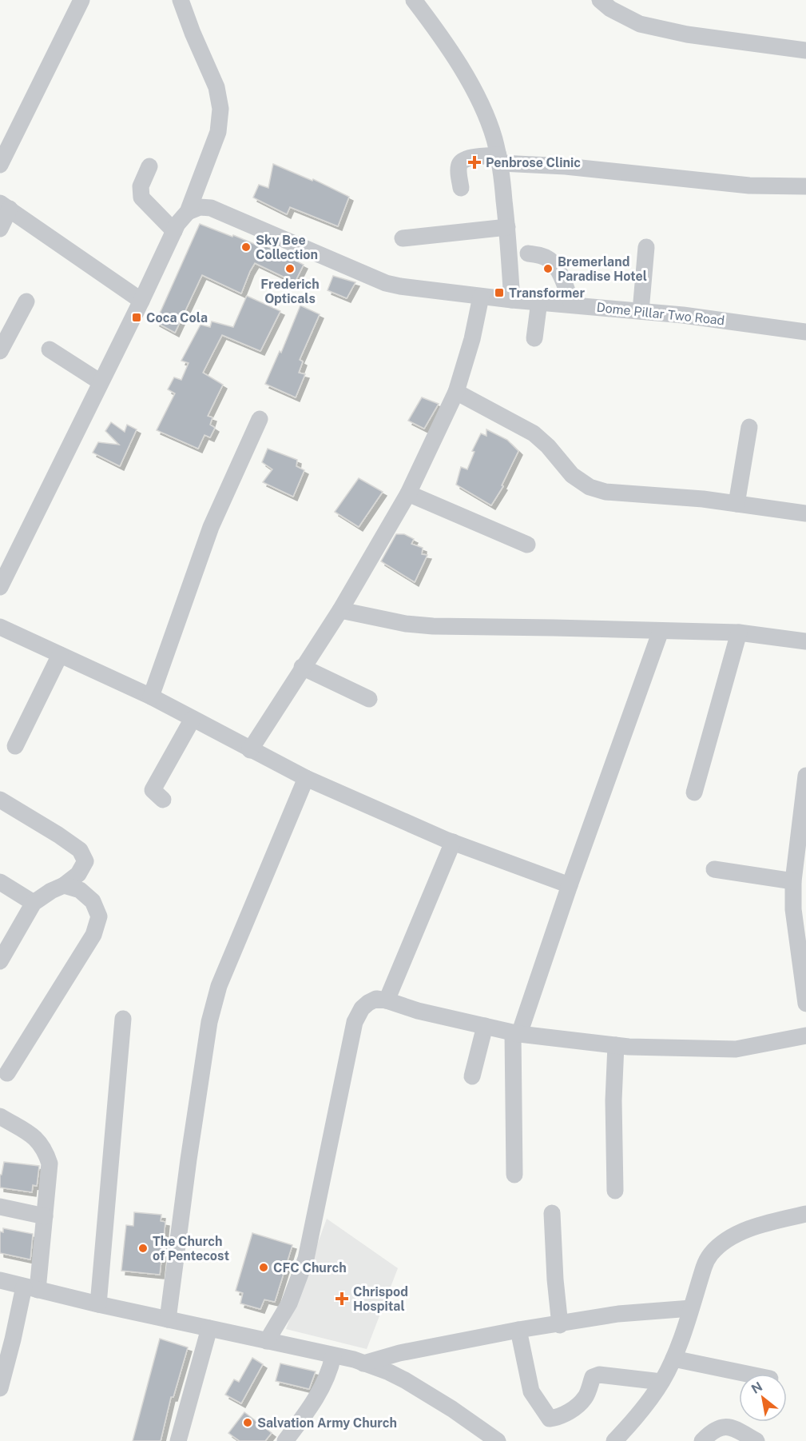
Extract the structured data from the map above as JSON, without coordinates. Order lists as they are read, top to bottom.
{
  "streets": {
    "street": ["Dome Pillar Two Road"]
  },
  "places": {
    "health": ["Penbrose Clinic", "Chrispod Hospital"],
    "other": [
      "Sky Bee Collection",
      "Frederich Opticals",
      "Bremerland Paradise Hotel",
      "The Church of Pentecost",
      "CFC Church",
      "Salvation Army Church"
    ],
    "transit": ["Transformer", "Coca Cola"]
  },
  "north": "top left"
}
